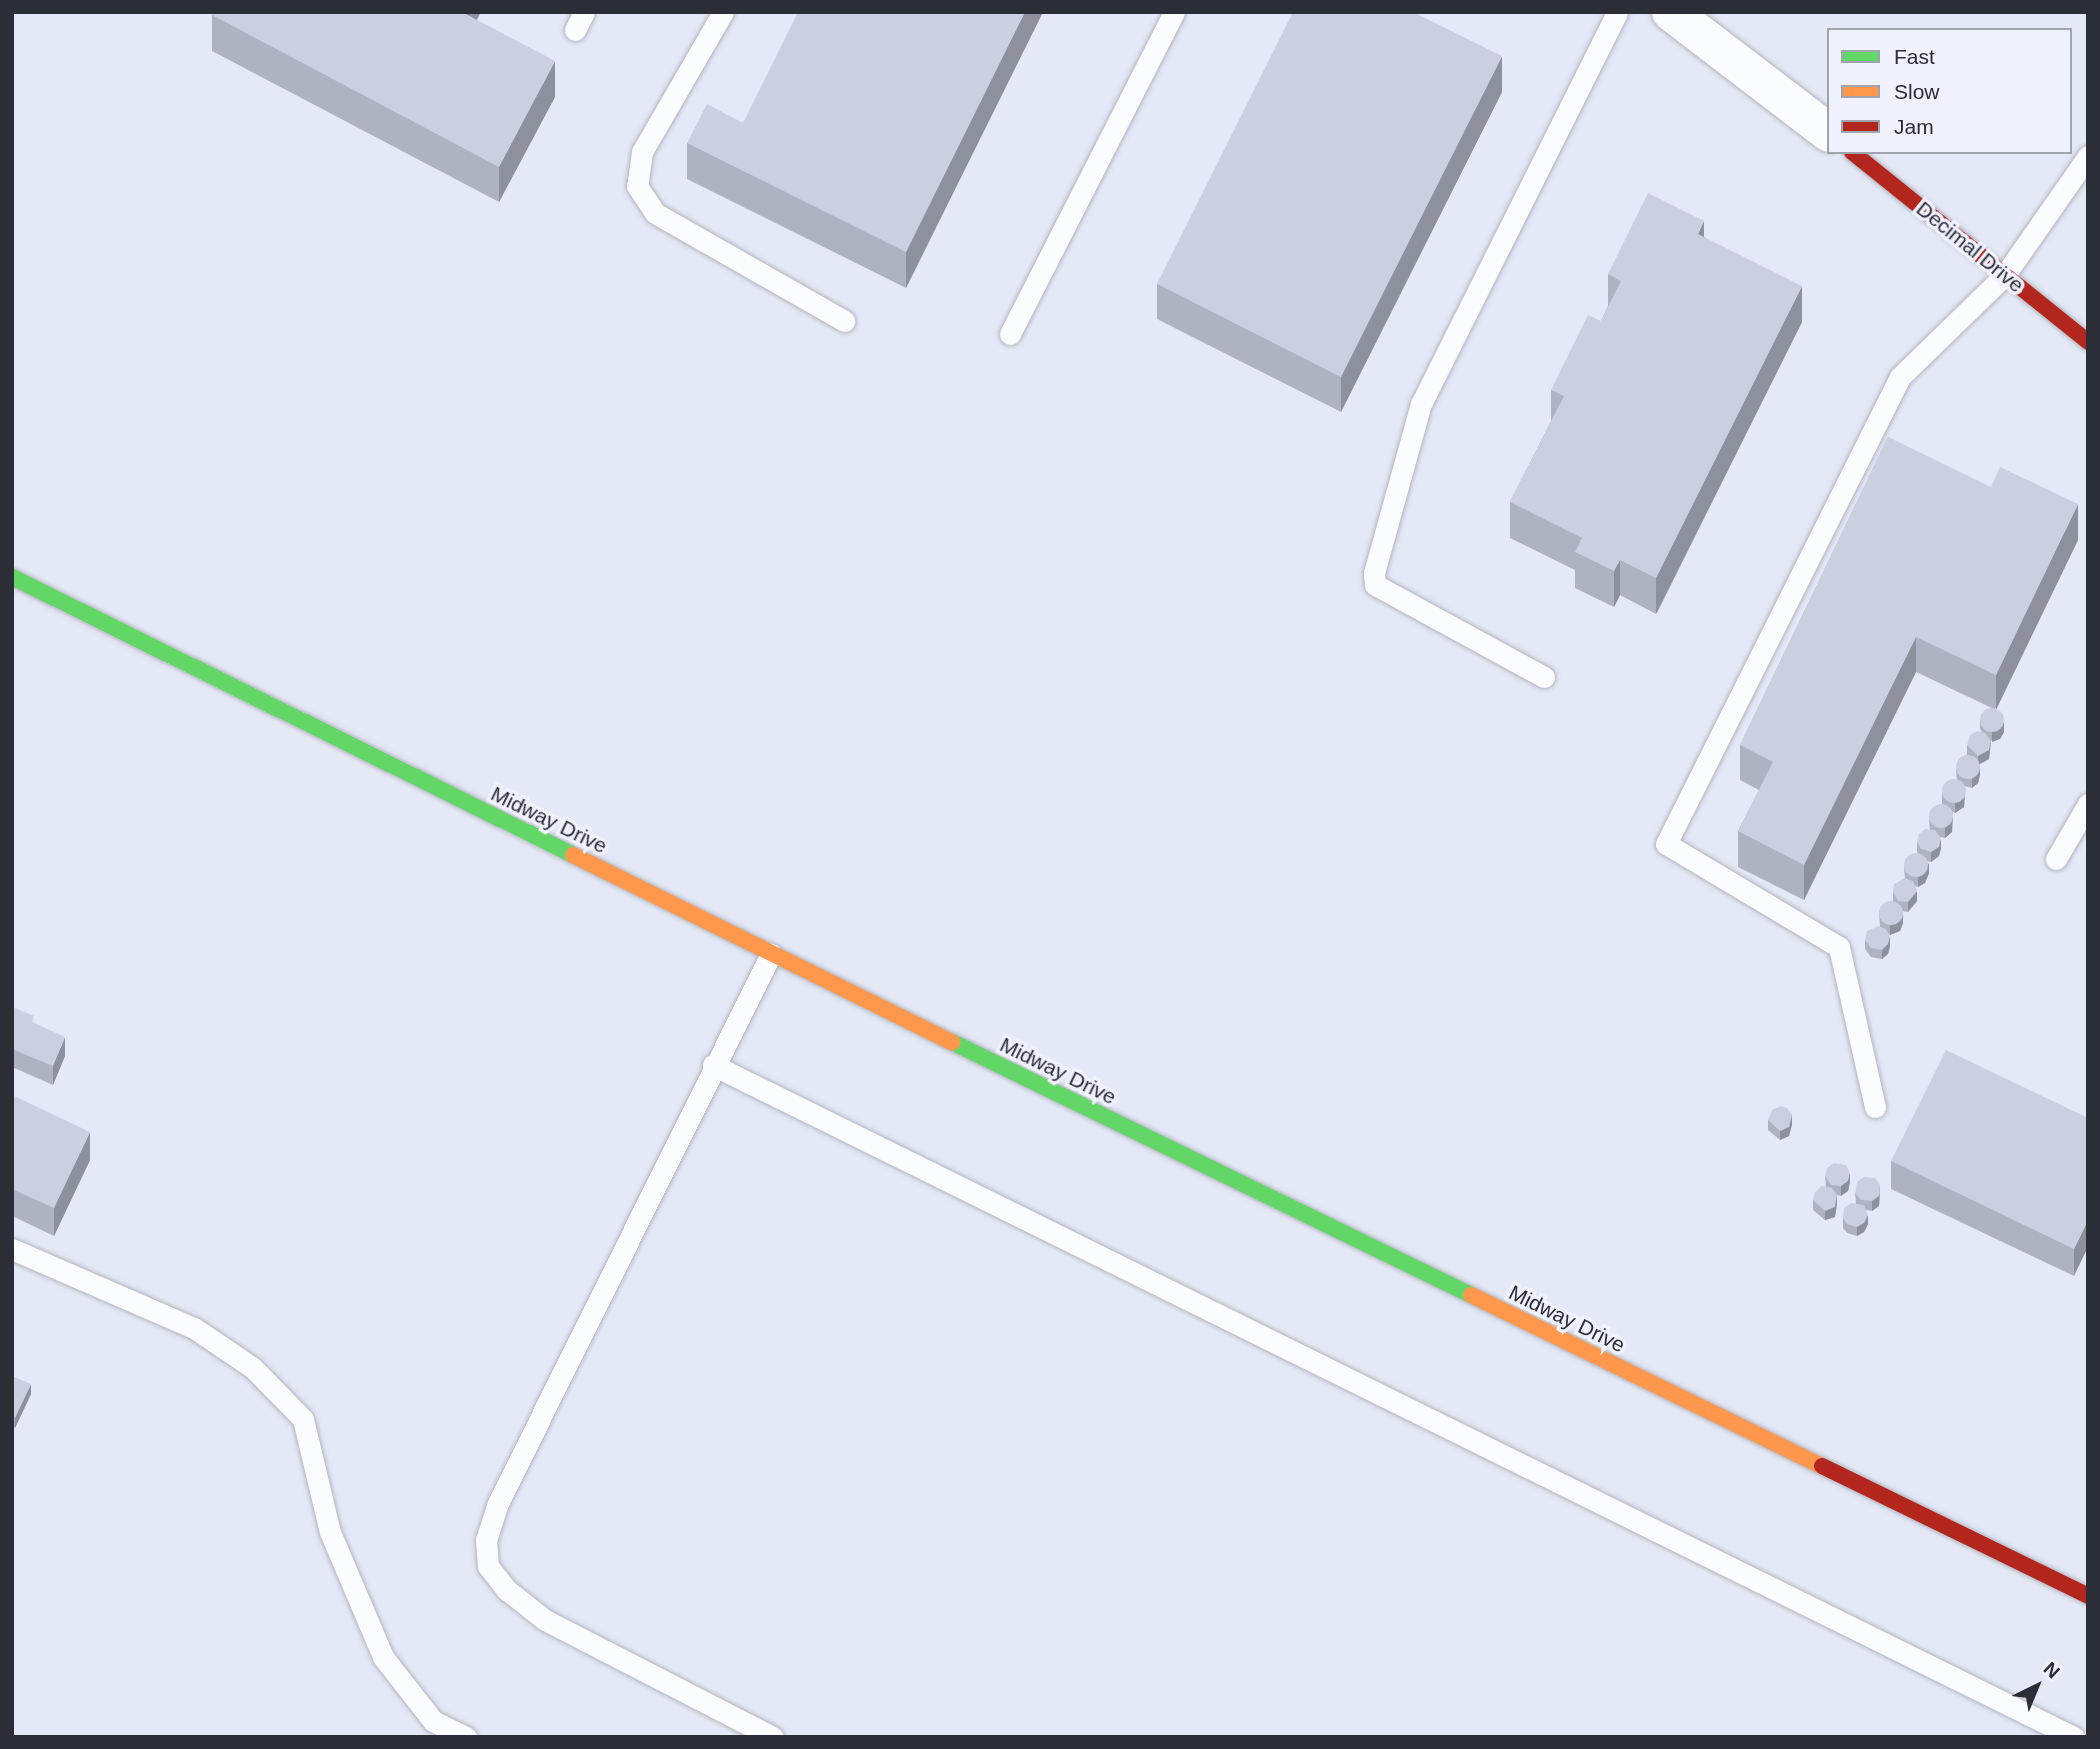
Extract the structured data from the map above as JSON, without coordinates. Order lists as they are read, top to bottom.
{
  "streets": {
    "street": ["Decimal Drive", "Midway Drive"]
  },
  "legend": ["Fast", "Slow", "Jam"],
  "north": "top right"
}
